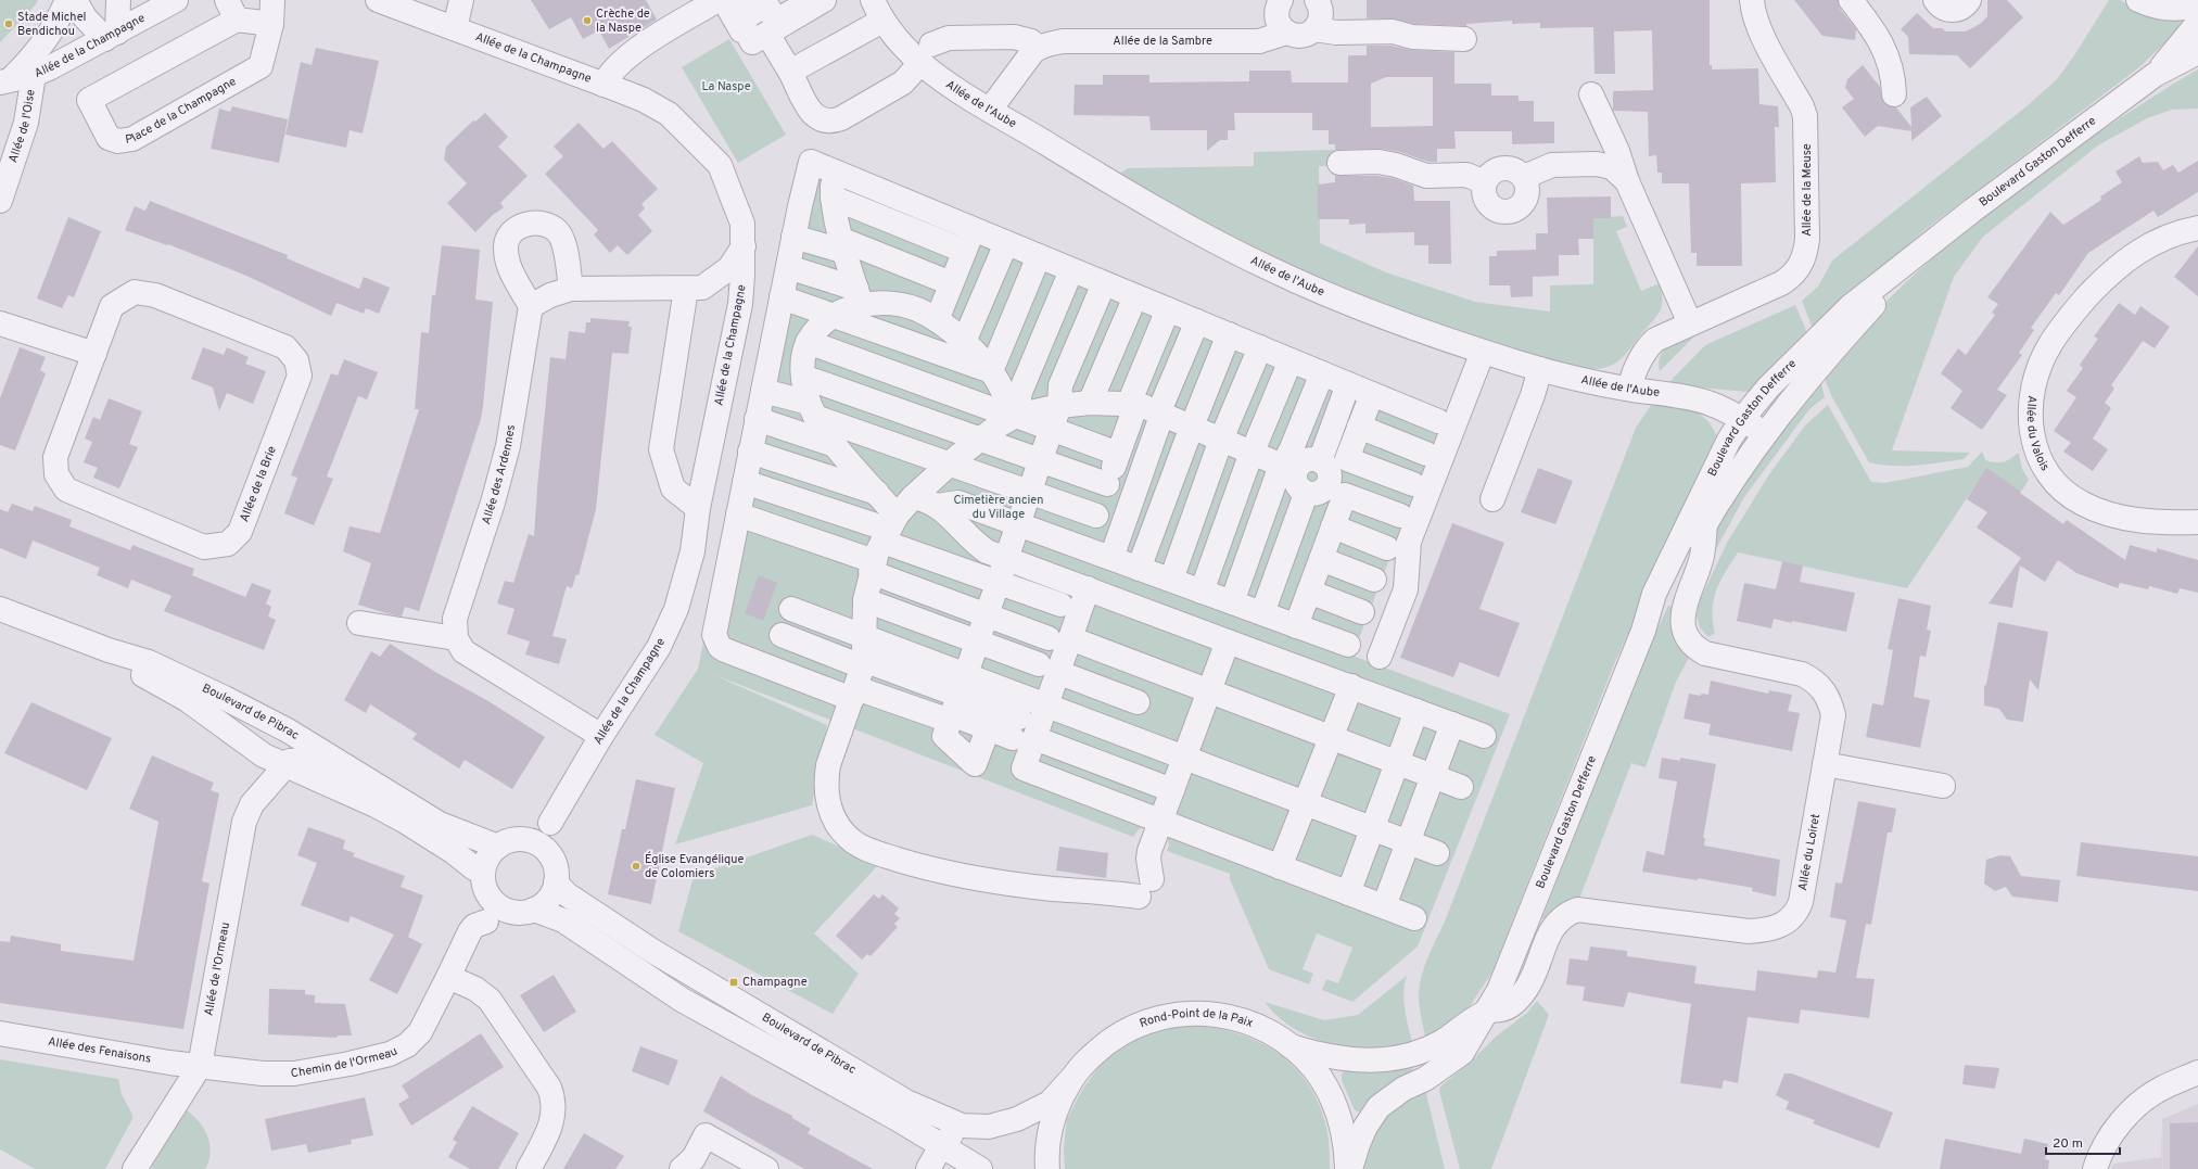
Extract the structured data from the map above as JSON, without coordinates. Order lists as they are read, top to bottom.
{
  "streets": {
    "street": [
      "Allée de la Sambre",
      "Allée de la Champagne",
      "Allée de l'Aube",
      "Place de la Champagne",
      "Allée de l'Oise",
      "Boulevard Gaston Defferre",
      "Allée de la Meuse",
      "Allée du Valois",
      "Allée des Ardennes",
      "Allée de la Brie",
      "Boulevard de Pibrac",
      "Allée du Loiret",
      "Allée de l'Ormeau",
      "Rond-Point de la Paix",
      "Allée des Fenaisons",
      "Chemin de l'Ormeau"
    ]
  },
  "crossings": [
    ["Allée de la Champagne", "Allée de l'Oise"],
    ["Allée de l'Aube", "Boulevard Gaston Defferre"],
    ["Allée de l'Aube", "Allée de la Meuse"],
    ["Boulevard Gaston Defferre", "Allée du Loiret"],
    ["Boulevard Gaston Defferre", "Rond-Point de la Paix"],
    ["Boulevard de Pibrac", "Allée de l'Ormeau"],
    ["Boulevard de Pibrac", "Rond-Point de la Paix"],
    ["Allée de l'Ormeau", "Allée des Fenaisons"],
    ["Allée de l'Ormeau", "Chemin de l'Ormeau"],
    ["Allée des Fenaisons", "Chemin de l'Ormeau"]
  ],
  "parks": ["La Naspe", "Cimetière ancien du Village"],
  "places": {
    "other": ["Crèche de la Naspe", "Stade Michel Bendichou", "Église Evangélique de Colomiers"],
    "transit": ["Champagne"]
  },
  "scale_bar": "20 m"
}
